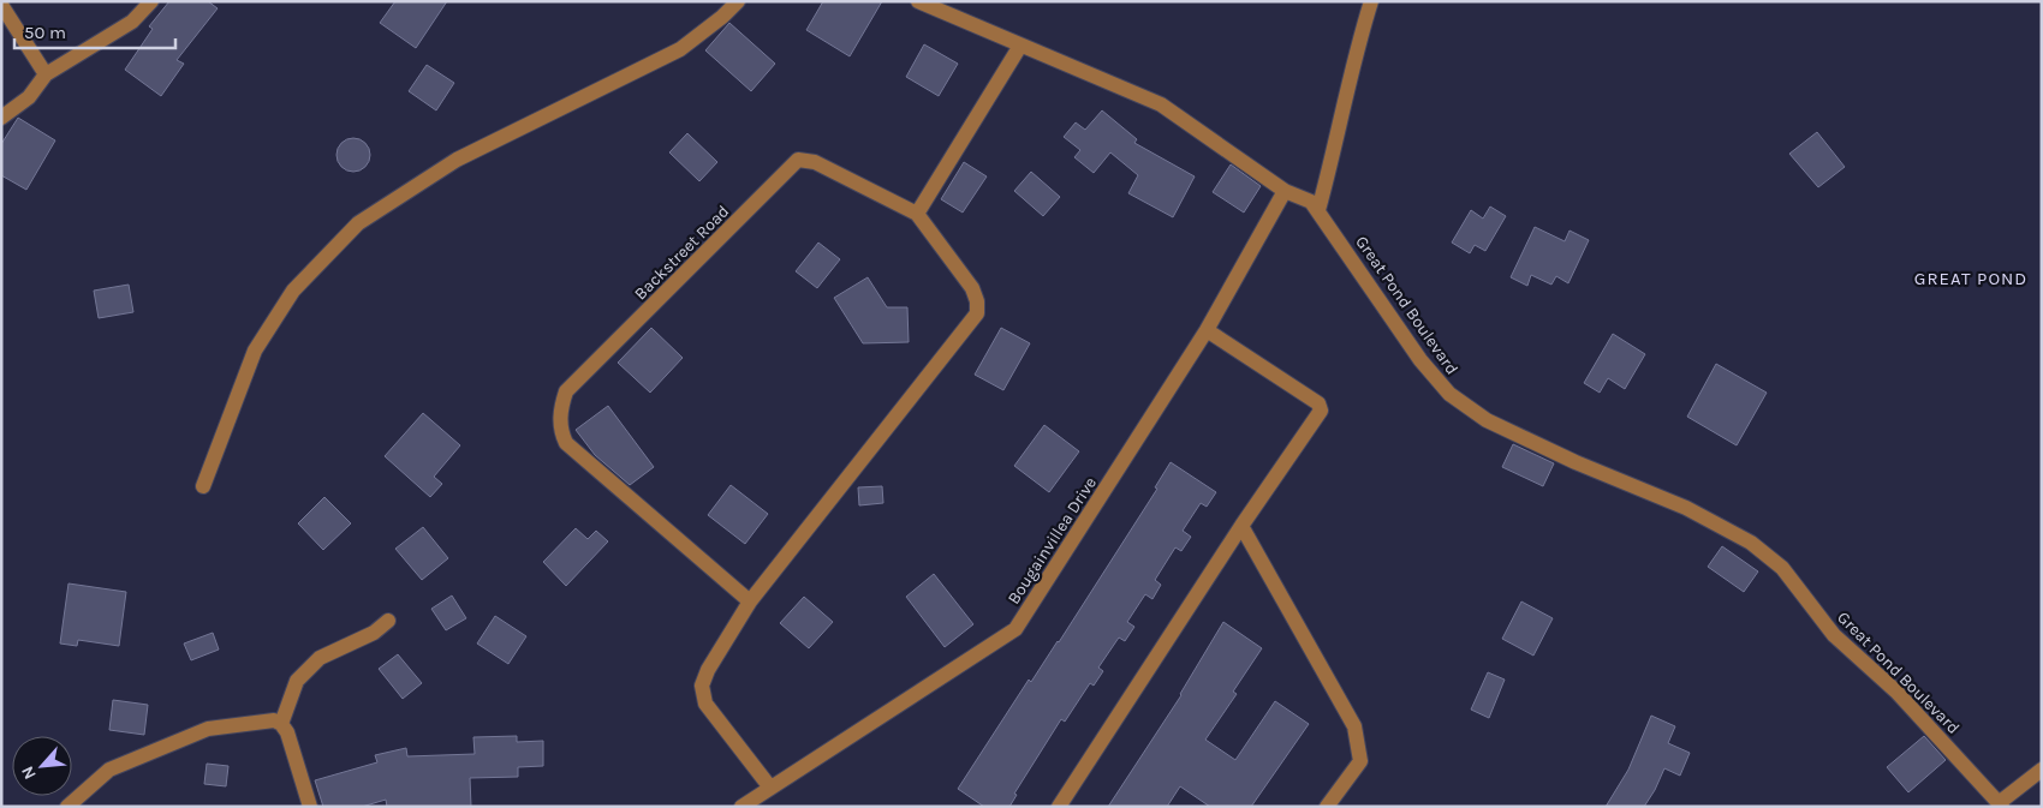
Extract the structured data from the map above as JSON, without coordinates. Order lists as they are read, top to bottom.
{
  "streets": {
    "street": ["Backstreet Road", "Great Pond Boulevard", "Bougainvillea Drive"]
  },
  "crossings": [
    ["Great Pond Boulevard", "Bougainvillea Drive"]
  ],
  "districts": ["GREAT POND"],
  "scale_bar": "50 m",
  "north": "bottom left"
}
